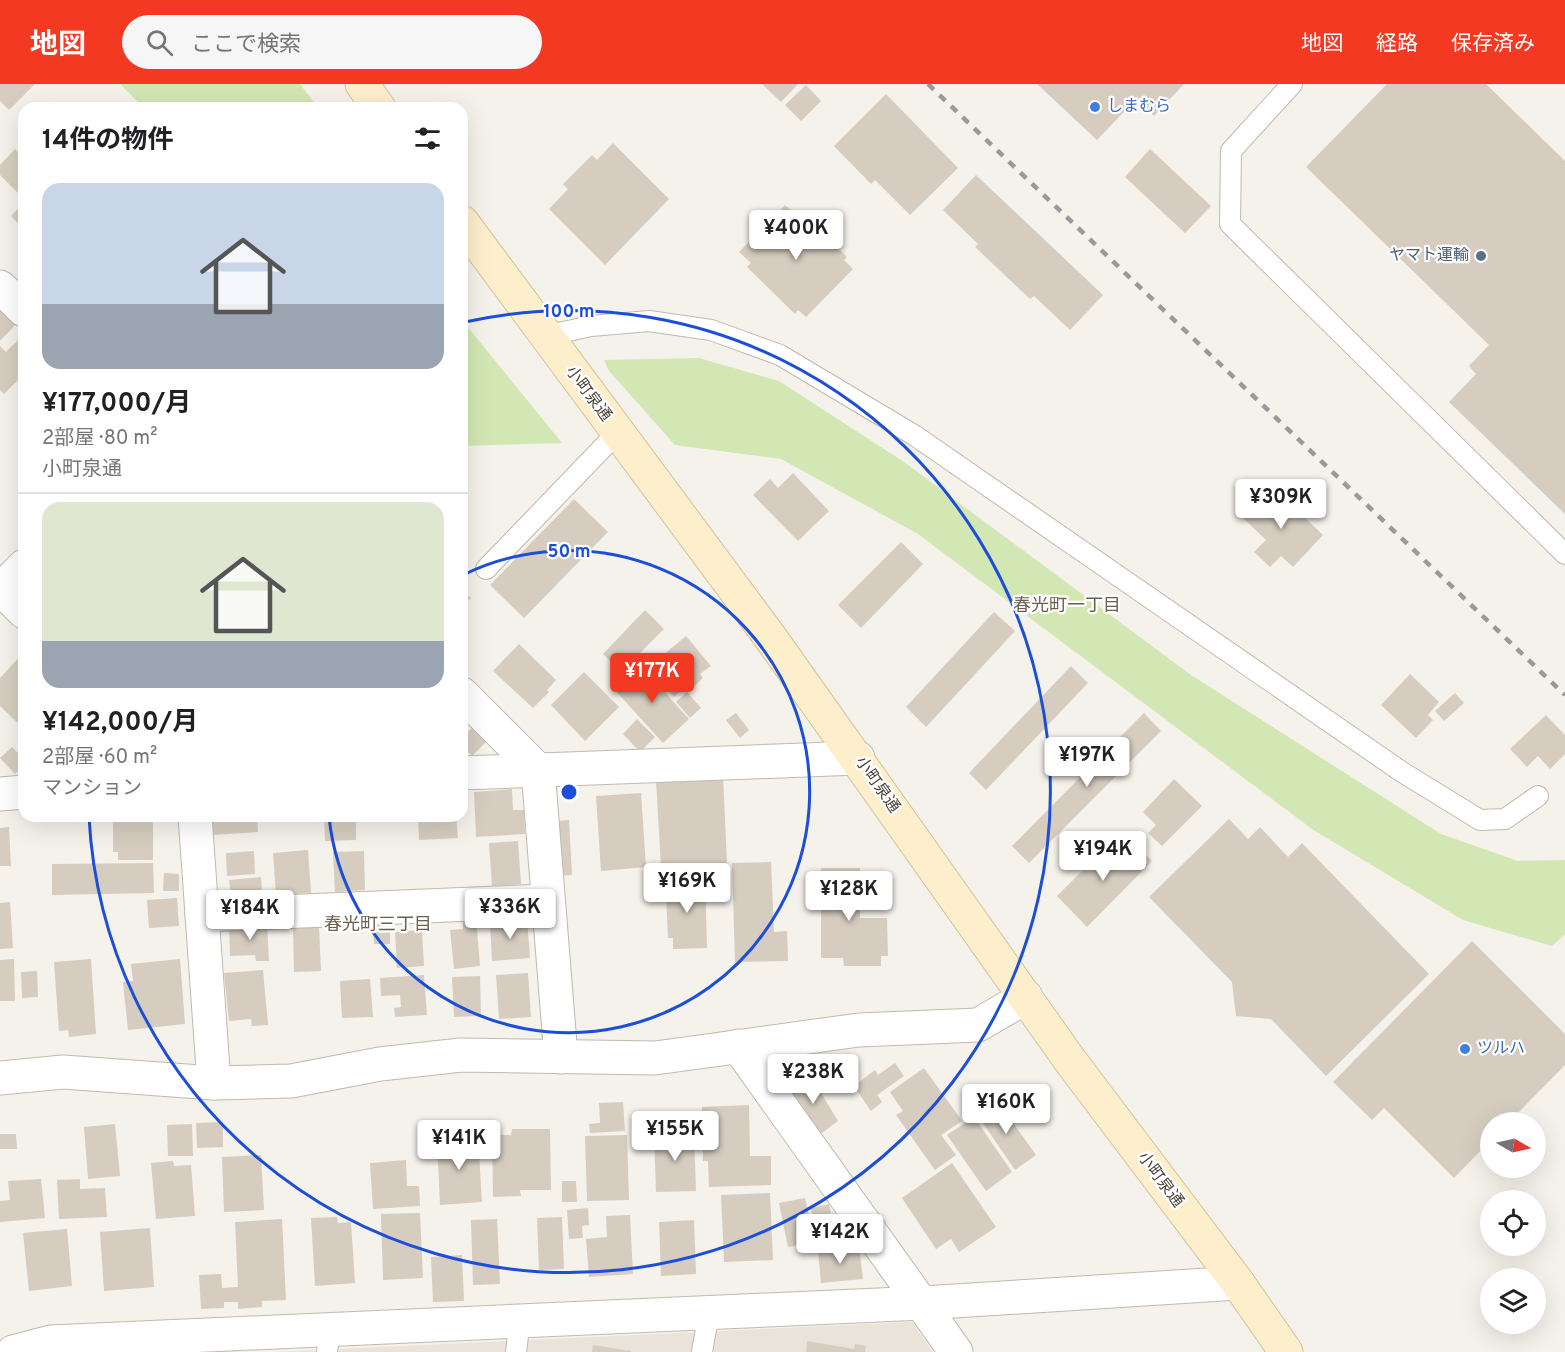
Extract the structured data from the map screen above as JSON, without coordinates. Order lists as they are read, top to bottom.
{
  "streets": {
    "street": ["小町泉通"]
  },
  "districts": ["春光町一丁目", "春光町三丁目"],
  "places": ["しまむら", "ヤマト運輸", "ツルハ"],
  "north": "right",
  "page": {
    "header": "地図",
    "search": "ここで検索",
    "nav": ["地図", "経路", "保存済み"],
    "heading": "14件の物件",
    "list": [
      {
        "name": "¥177,000/月",
        "note": "2部屋 · 80 m² · 小町泉通"
      },
      {
        "name": "¥142,000/月",
        "note": "2部屋 · 60 m² · マンション"
      }
    ],
    "price": [
      "¥400K",
      "¥309K",
      "¥177K",
      "¥197K",
      "¥194K",
      "¥169K",
      "¥128K",
      "¥336K",
      "¥184K",
      "¥238K",
      "¥160K",
      "¥155K",
      "¥141K",
      "¥142K"
    ]
  },
  "rings": ["100 m", "50 m"]
}
